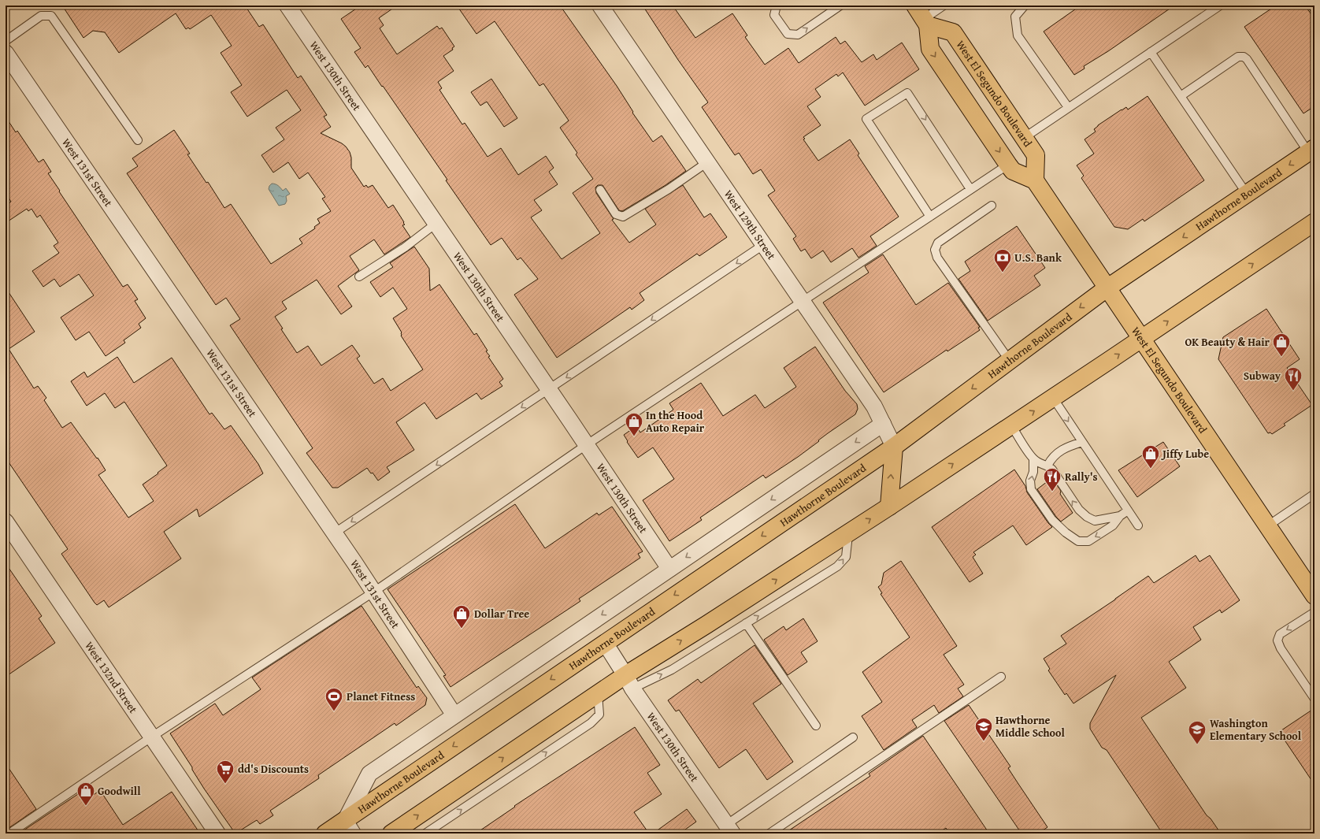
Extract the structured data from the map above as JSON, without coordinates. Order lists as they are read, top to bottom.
{
  "streets": {
    "main road": ["West El Segundo Boulevard", "Hawthorne Boulevard"],
    "street": [
      "West 130th Street",
      "West 131st Street",
      "West 129th Street",
      "West 132nd Street"
    ]
  },
  "crossings": [
    ["West 130th Street", "Hawthorne Boulevard"],
    ["West El Segundo Boulevard", "Hawthorne Boulevard"],
    ["Hawthorne Boulevard", "West 129th Street"]
  ],
  "places": {
    "bank": ["U.S. Bank"],
    "shop": [
      "OK Beauty & Hair",
      "In the Hood Auto Repair",
      "Jiffy Lube",
      "Dollar Tree",
      "Goodwill"
    ],
    "restaurant": ["Subway", "Rally's"],
    "sports": ["Planet Fitness"],
    "school or university": ["Hawthorne Middle School", "Washington Elementary School"],
    "supermarket": ["dd's Discounts"]
  }
}
